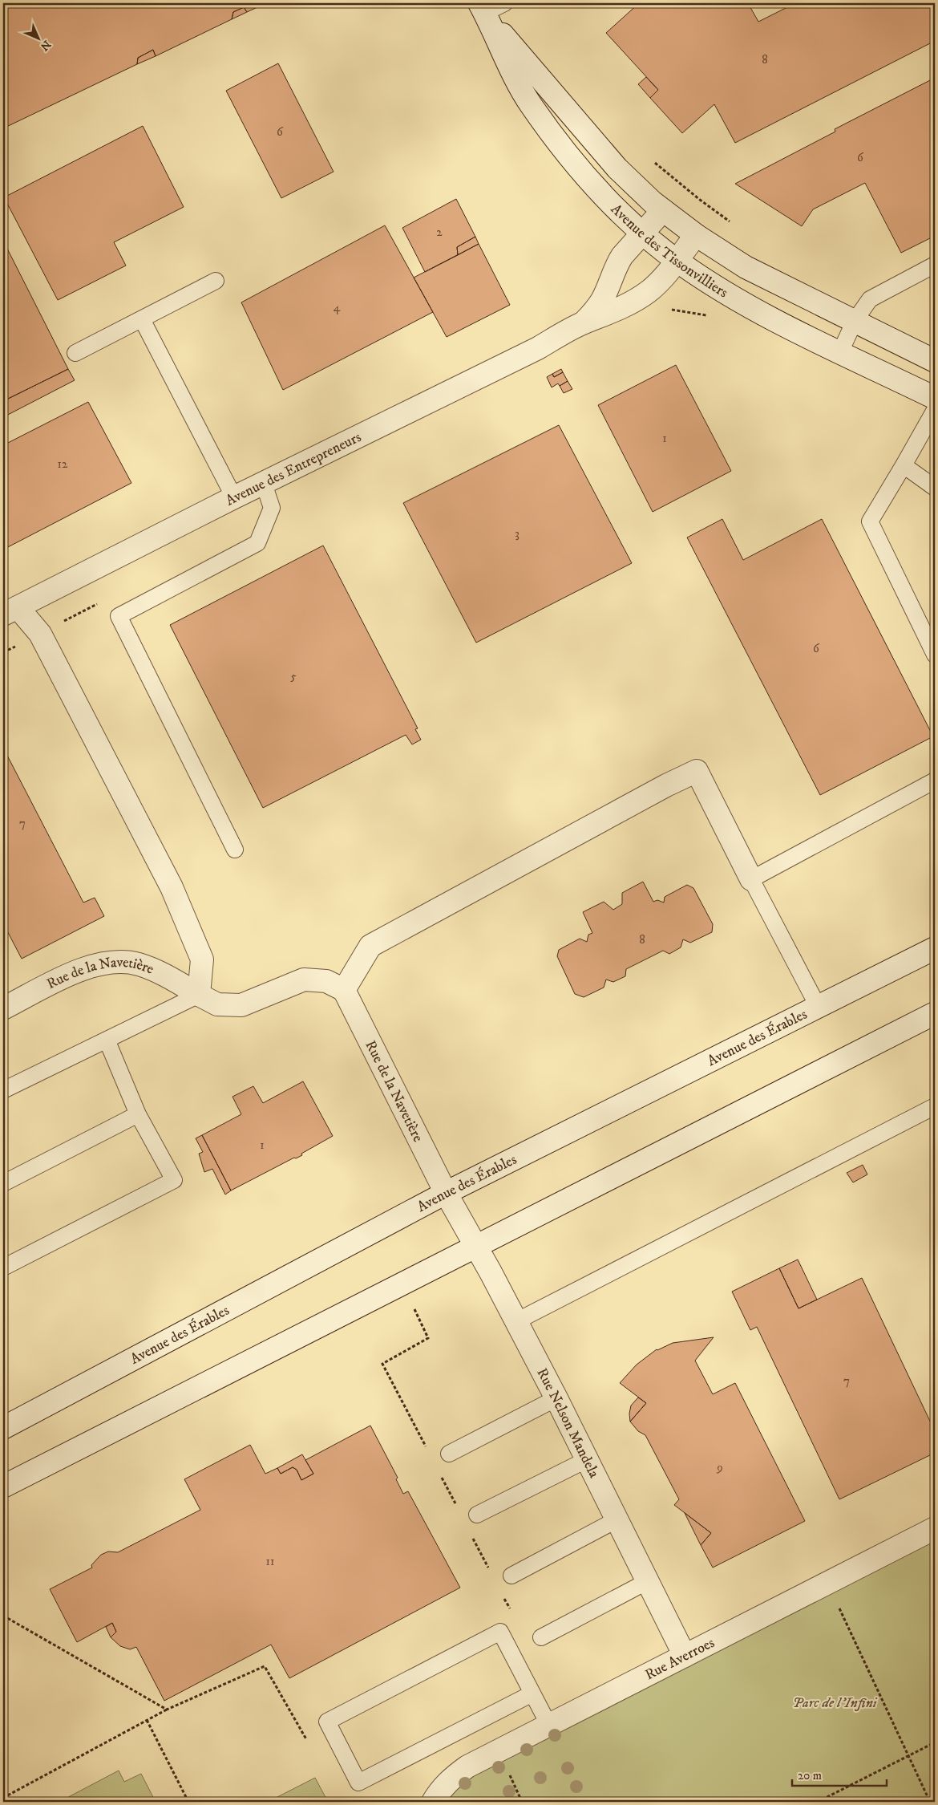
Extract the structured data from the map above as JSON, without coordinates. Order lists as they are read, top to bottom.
{
  "streets": {
    "street": [
      "Avenue des Tissonvilliers",
      "Avenue des Entrepreneurs",
      "Rue de la Navetière",
      "Avenue des Érables",
      "Rue Nelson Mandela",
      "Rue Averroes"
    ]
  },
  "crossings": [
    ["Avenue des Tissonvilliers", "Avenue des Entrepreneurs"],
    ["Rue de la Navetière", "Avenue des Érables"],
    ["Rue de la Navetière", "Rue Nelson Mandela"],
    ["Avenue des Érables", "Rue Nelson Mandela"],
    ["Rue Nelson Mandela", "Rue Averroes"]
  ],
  "parks": ["Parc de l'Infini"],
  "house_numbers": [
    "8",
    "6",
    "6",
    "2",
    "4",
    "1",
    "12",
    "3",
    "6",
    "5",
    "7",
    "8",
    "1",
    "7",
    "9",
    "11"
  ],
  "scale_bar": "20 m",
  "north": "bottom right"
}
